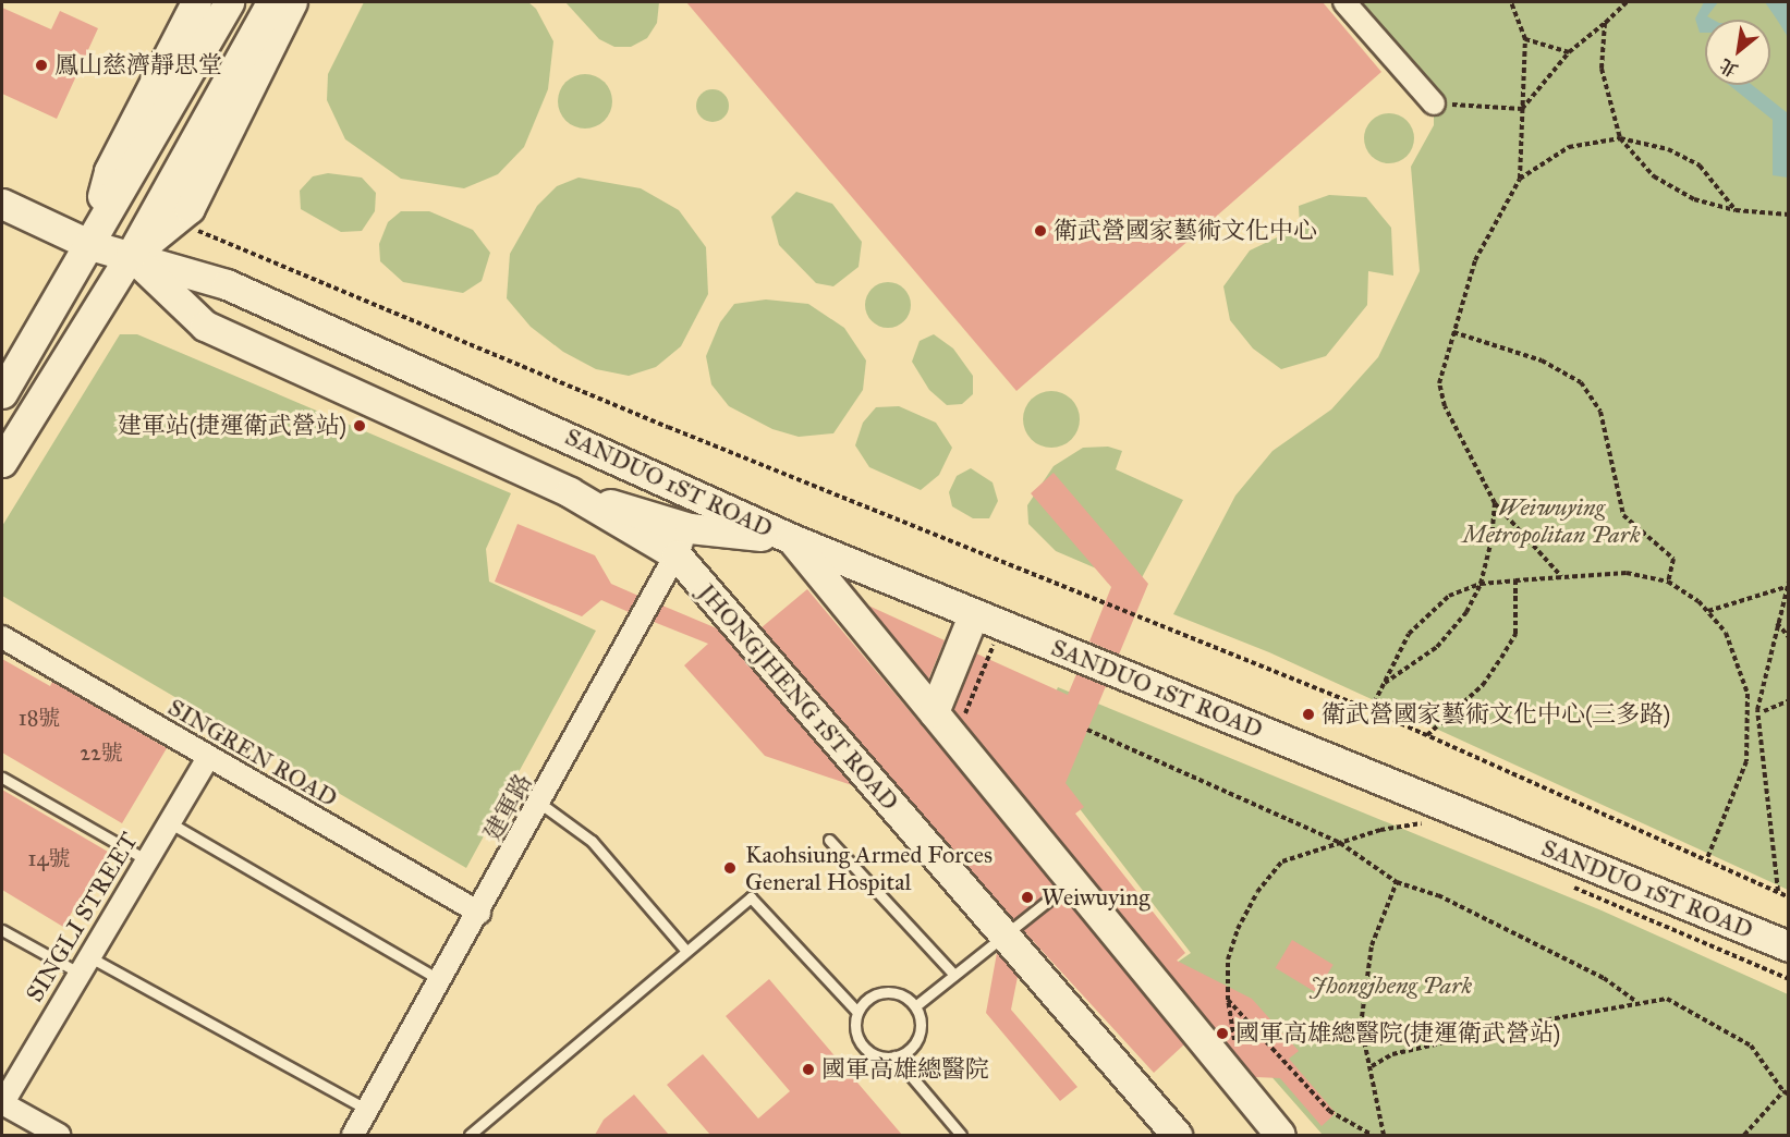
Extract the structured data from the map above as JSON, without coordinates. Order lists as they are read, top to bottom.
{
  "streets": {
    "street": [
      "SANDUO 1ST ROAD",
      "JHONGJHENG 1ST ROAD",
      "SINGREN ROAD",
      "建軍路",
      "SINGLI STREET"
    ]
  },
  "crossings": [
    ["SANDUO 1ST ROAD", "JHONGJHENG 1ST ROAD"],
    ["SANDUO 1ST ROAD", "建軍路"],
    ["JHONGJHENG 1ST ROAD", "建軍路"],
    ["SINGREN ROAD", "建軍路"],
    ["SINGREN ROAD", "SINGLI STREET"]
  ],
  "parks": ["Weiwuying Metropolitan Park", "Jhongjheng Park"],
  "places": [
    "鳳山慈濟靜思堂",
    "衛武營國家藝術文化中心",
    "建軍站(捷運衛武營站)",
    "衛武營國家藝術文化中心(三多路)",
    "Kaohsiung Armed Forces General Hospital",
    "Weiwuying",
    "國軍高雄總醫院(捷運衛武營站)",
    "國軍高雄總醫院"
  ],
  "house_numbers": ["18號", "22號", "14號"],
  "north": "bottom left"
}
